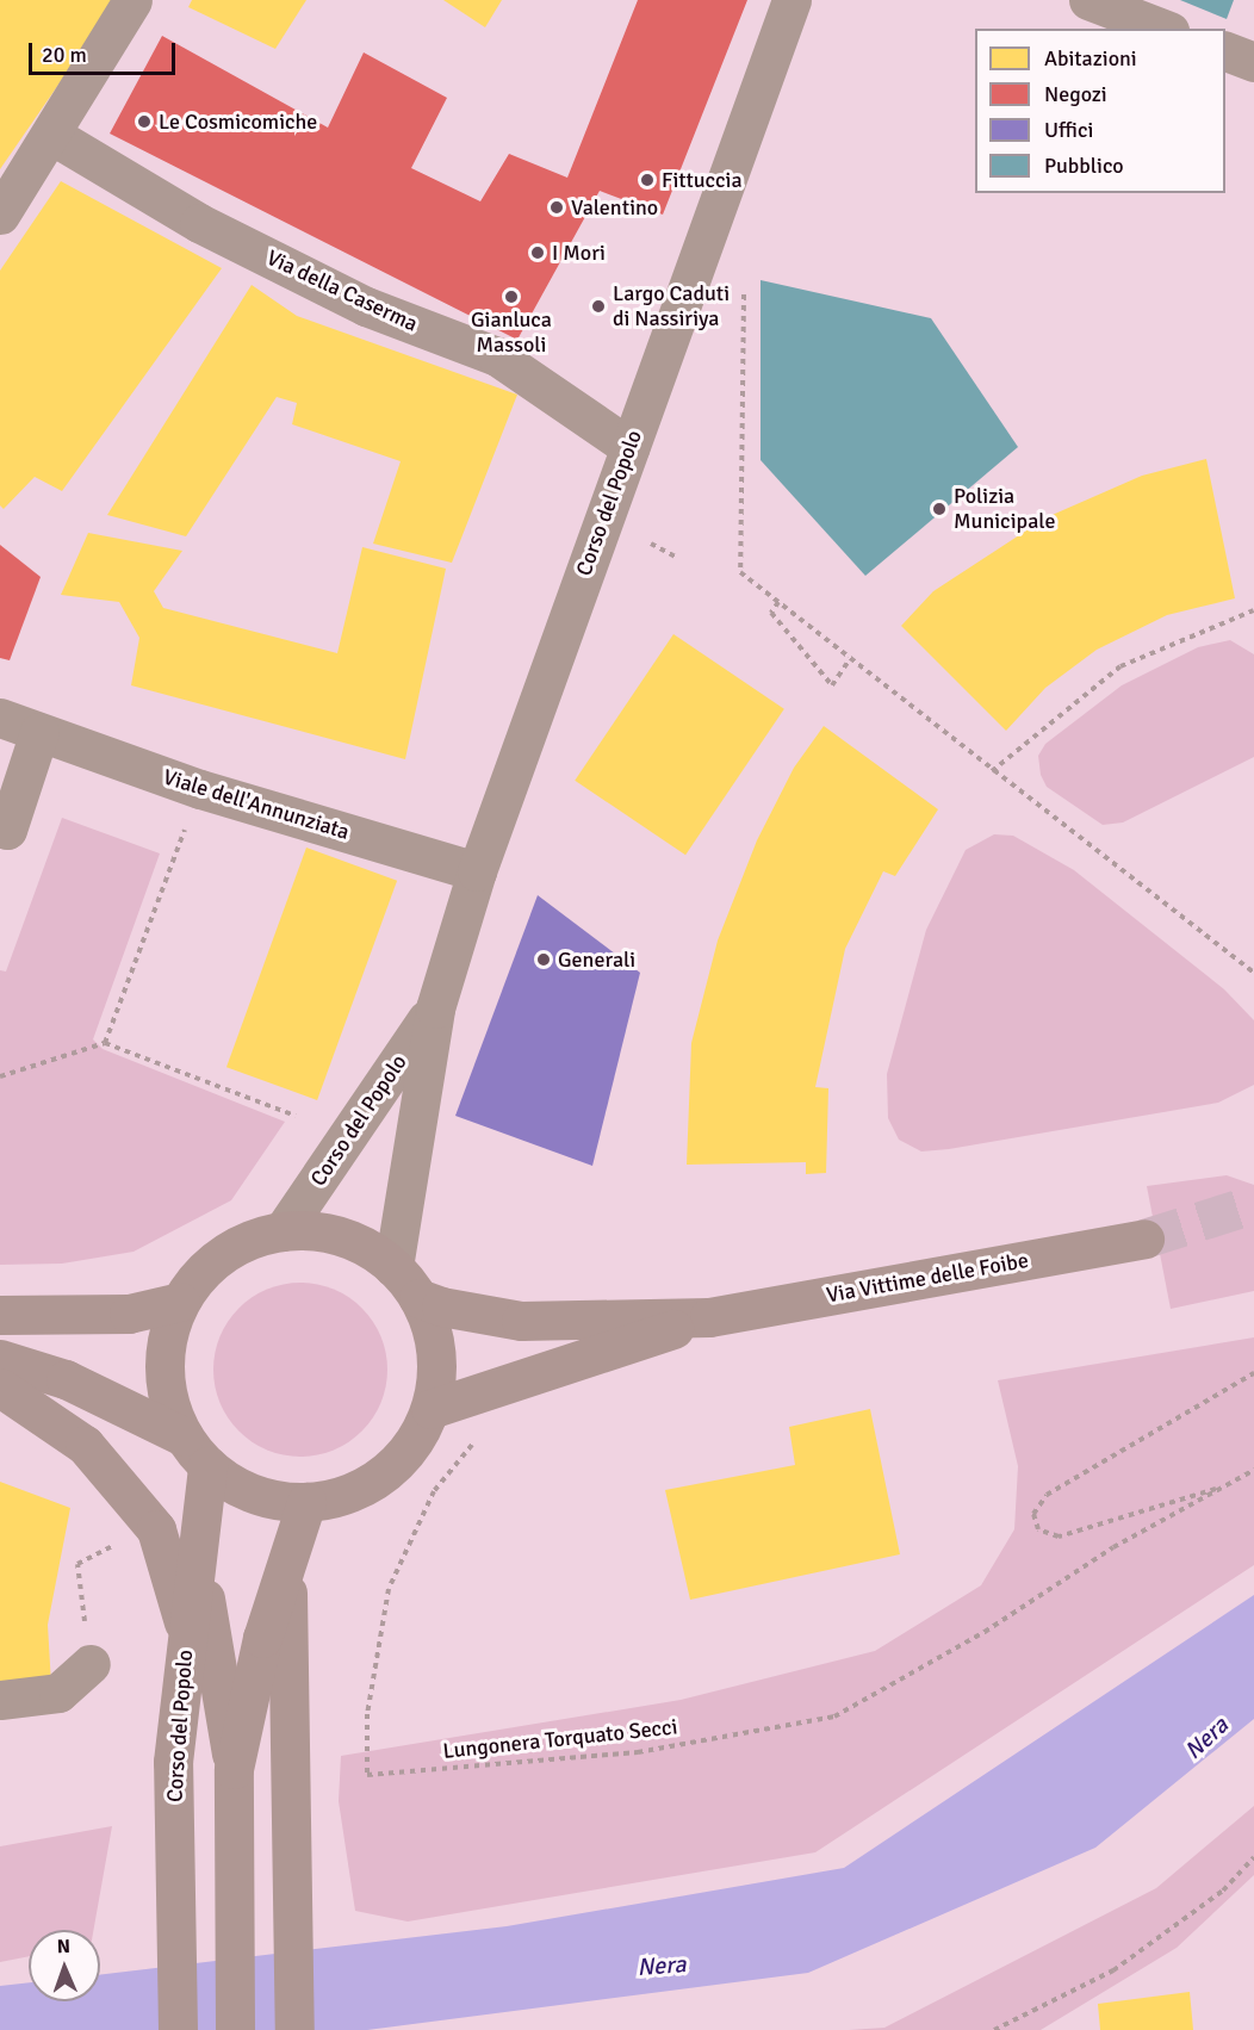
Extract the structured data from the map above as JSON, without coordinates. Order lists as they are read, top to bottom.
{
  "streets": {
    "street": [
      "Via della Caserma",
      "Corso del Popolo",
      "Viale dell'Annunziata",
      "Via Vittime delle Foibe"
    ],
    "path": ["Lungonera Torquato Secci"]
  },
  "crossings": [
    ["Via della Caserma", "Corso del Popolo"],
    ["Corso del Popolo", "Viale dell'Annunziata"]
  ],
  "water": ["Nera"],
  "places": [
    "Le Cosmicomiche",
    "Fittuccia",
    "Valentino",
    "I Mori",
    "Gianluca Massoli",
    "Largo Caduti di Nassiriya",
    "Polizia Municipale",
    "Generali"
  ],
  "legend": [
    "Abitazioni",
    "Negozi",
    "Uffici",
    "Pubblico"
  ],
  "scale_bar": "20 m",
  "north": "top"
}
